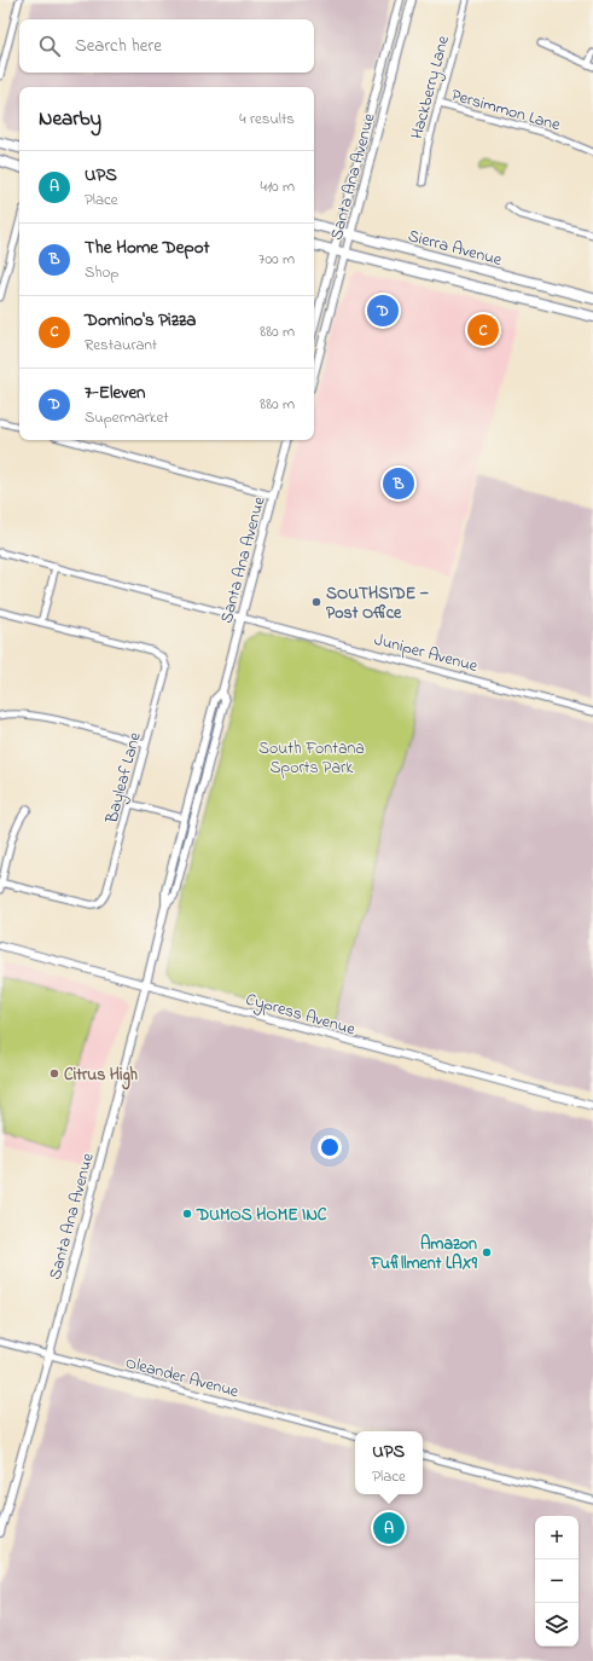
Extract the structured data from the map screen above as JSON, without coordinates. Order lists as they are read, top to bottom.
{
  "streets": {
    "main road": ["Sierra Avenue"],
    "street": [
      "Hackberry Lane",
      "Persimmon Lane",
      "Santa Ana Avenue",
      "Juniper Avenue",
      "Bayleaf Lane",
      "Cypress Avenue",
      "Oleander Avenue"
    ]
  },
  "crossings": [
    ["Hackberry Lane", "Persimmon Lane"],
    ["Santa Ana Avenue", "Sierra Avenue"],
    ["Santa Ana Avenue", "Juniper Avenue"],
    ["Santa Ana Avenue", "Cypress Avenue"],
    ["Santa Ana Avenue", "Oleander Avenue"]
  ],
  "parks": ["South Fontana Sports Park"],
  "places": [
    "SOUTHSIDE — Post Office",
    "Citrus High",
    "DUMOS HOME INC",
    "Amazon Fufillment LAX9"
  ],
  "page": {
    "search": "Search here",
    "heading": ["Nearby", "4 results"],
    "list": [
      {
        "mark": "A",
        "name": "UPS",
        "note": "Place",
        "value": "410 m"
      },
      {
        "mark": "B",
        "name": "The Home Depot",
        "note": "Shop",
        "value": "700 m"
      },
      {
        "mark": "C",
        "name": "Domino's Pizza",
        "note": "Restaurant",
        "value": "880 m"
      },
      {
        "mark": "D",
        "name": "7-Eleven",
        "note": "Supermarket",
        "value": "880 m"
      }
    ],
    "pins": [
      "D",
      "C",
      "B",
      "A"
    ],
    "popup": ["UPS", "Place"],
    "map_buttons": ["+", "−"]
  }
}
